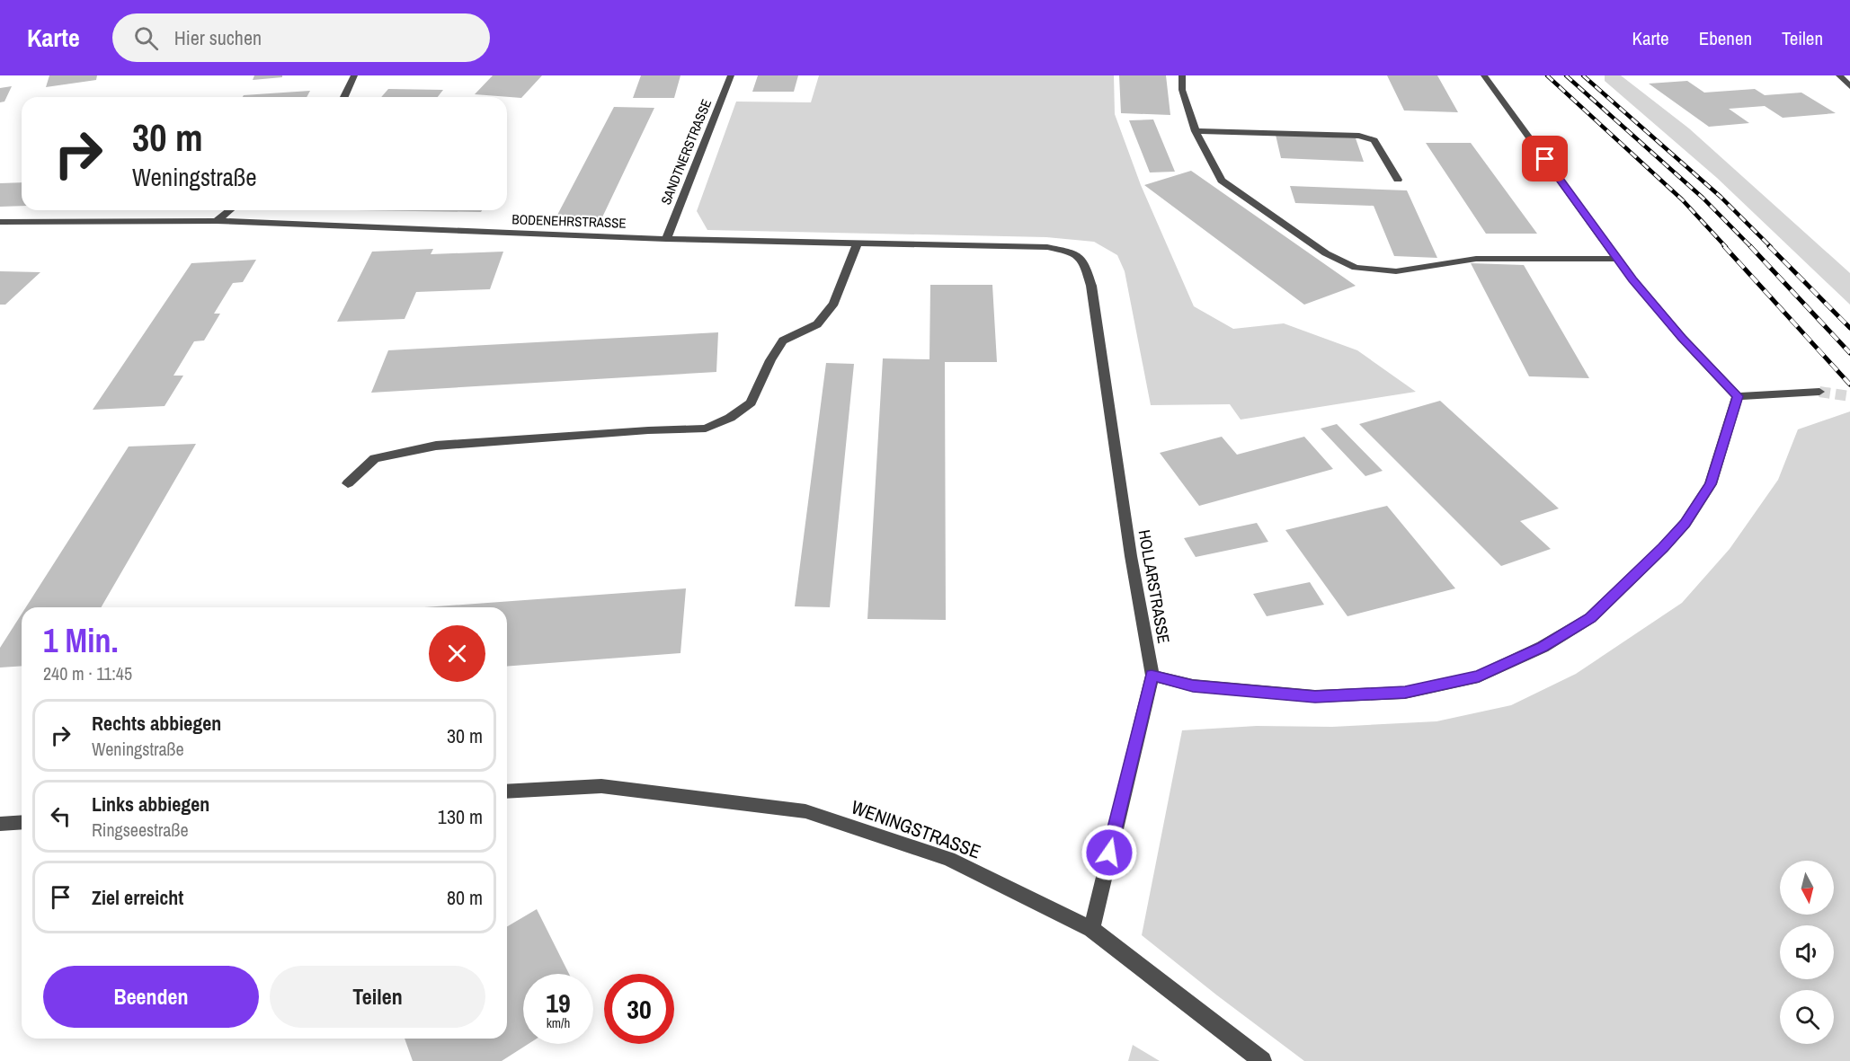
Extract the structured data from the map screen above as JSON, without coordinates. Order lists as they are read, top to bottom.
{
  "streets": {
    "street": [
      "SANDTNERSTRASSE",
      "BODENEHRSTRASSE",
      "HOLLARSTRASSE",
      "WENINGSTRASSE"
    ]
  },
  "crossings": [
    ["SANDTNERSTRASSE", "BODENEHRSTRASSE"],
    ["BODENEHRSTRASSE", "HOLLARSTRASSE"],
    ["HOLLARSTRASSE", "WENINGSTRASSE"]
  ],
  "north": "bottom",
  "page": {
    "header": "Karte",
    "search": "Hier suchen",
    "nav": ["Karte", "Ebenen", "Teilen"],
    "turn": ["30 m", "Weningstraße"],
    "heading": ["1 Min.", "240 m · 11:45"],
    "list": [
      {
        "name": "Rechts abbiegen",
        "note": "Weningstraße",
        "value": "30 m"
      },
      {
        "name": "Links abbiegen",
        "note": "Ringseestraße",
        "value": "130 m"
      },
      {
        "name": "Ziel erreicht",
        "value": "80 m"
      }
    ],
    "buttons": ["Beenden", "Teilen"],
    "speed": "19 km/h",
    "limit": "30"
  }
}
